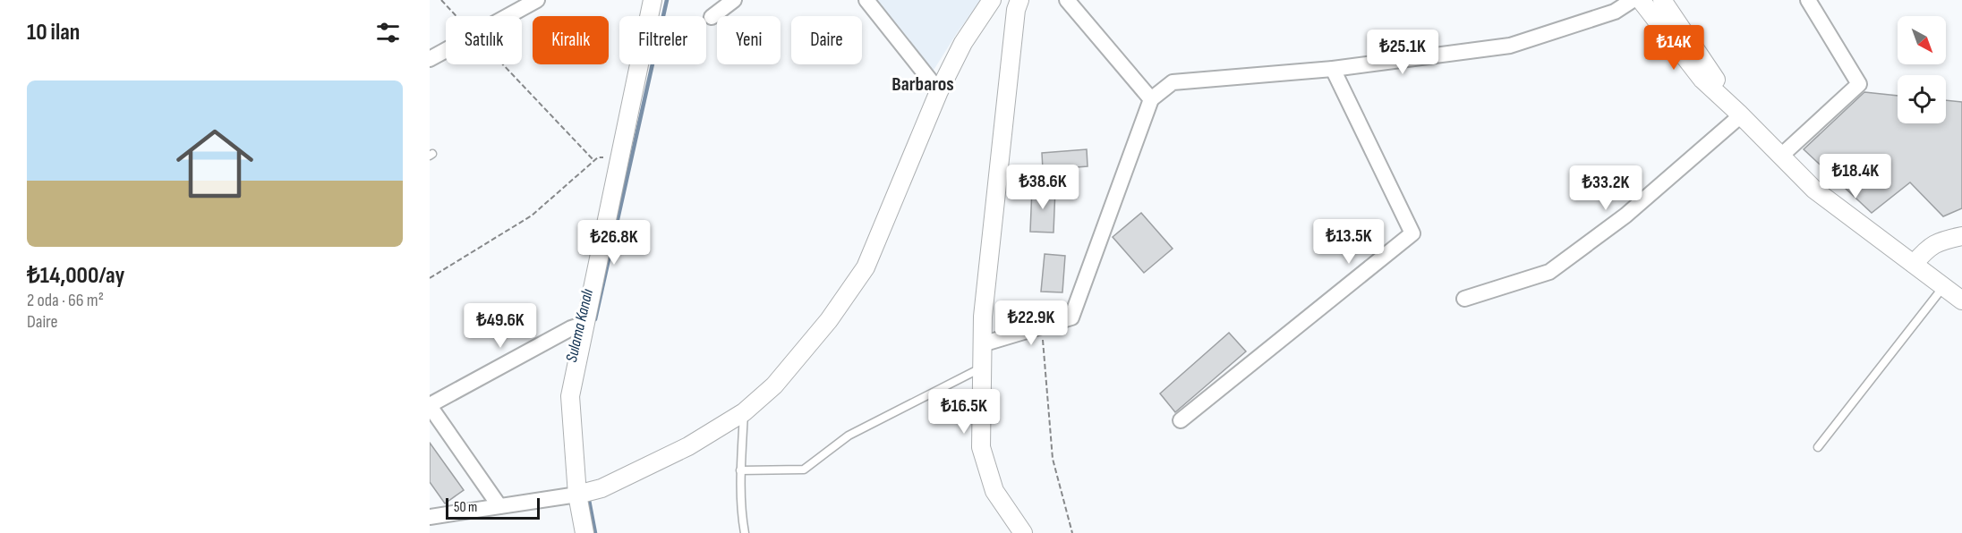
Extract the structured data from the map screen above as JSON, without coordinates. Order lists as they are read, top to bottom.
{
  "districts": ["Barbaros"],
  "water": ["Sulama Kanalı"],
  "scale_bar": "50 m",
  "north": "bottom right",
  "page": {
    "heading": "10 ilan",
    "chip": [
      "Satılık",
      "Kiralık",
      "Filtreler",
      "Yeni",
      "Daire"
    ],
    "price": [
      "₺14K",
      "₺25.1K",
      "₺18.4K",
      "₺38.6K",
      "₺33.2K",
      "₺13.5K",
      "₺26.8K",
      "₺22.9K",
      "₺49.6K",
      "₺16.5K"
    ],
    "list": [
      {
        "name": "₺14,000/ay",
        "note": "2 oda · 66 m² · Daire"
      }
    ],
    "scale": "50 m"
  }
}
